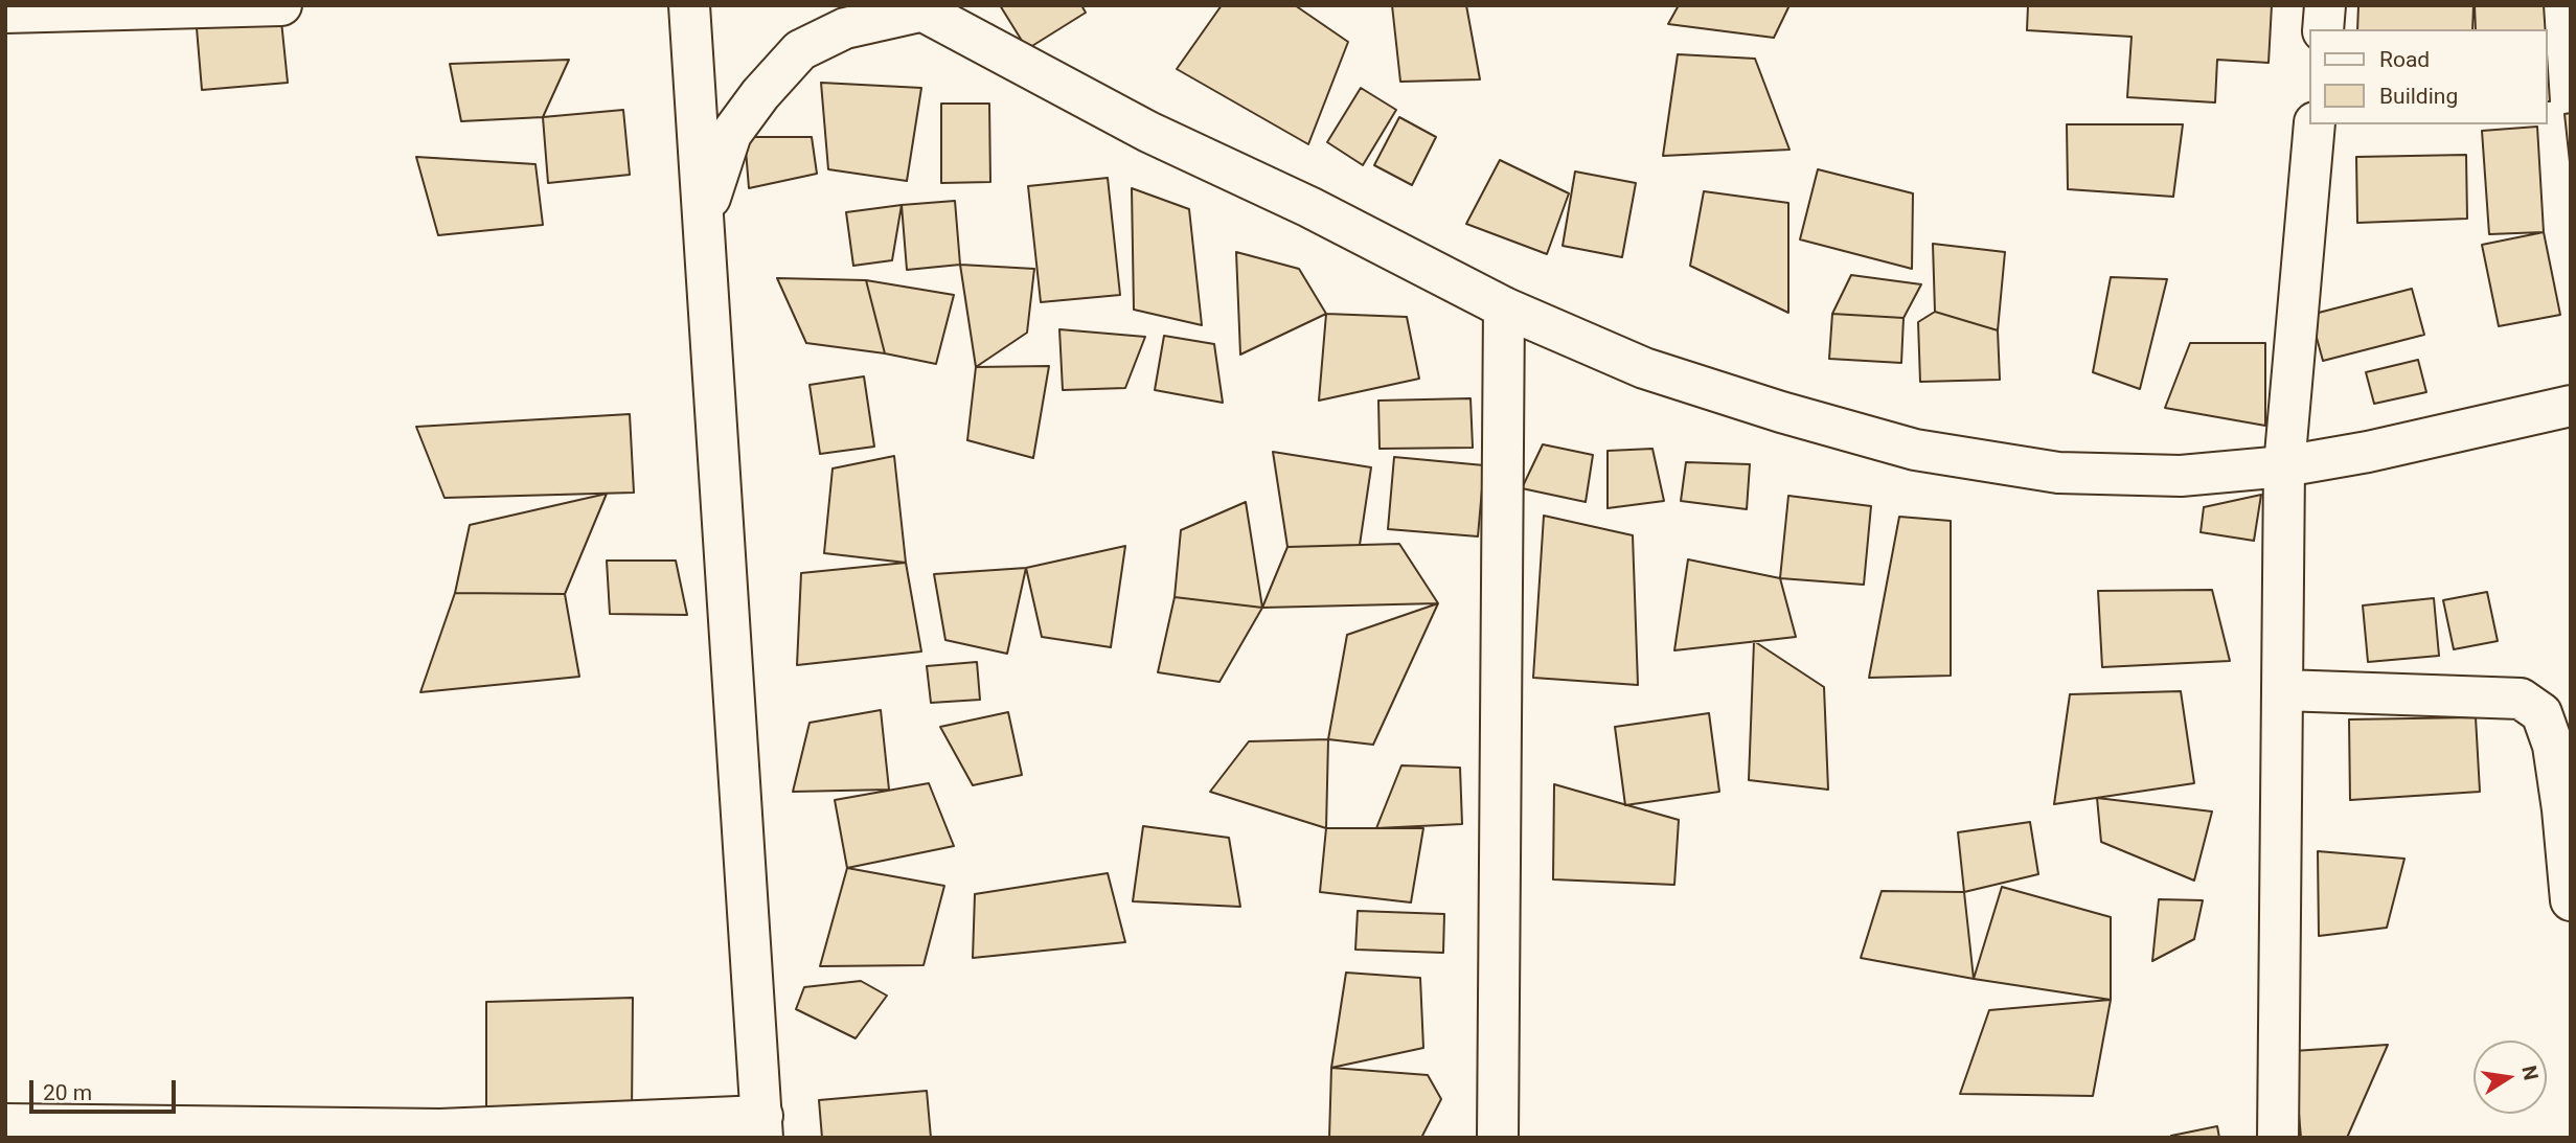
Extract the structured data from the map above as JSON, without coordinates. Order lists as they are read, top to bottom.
{
  "legend": ["Road", "Building"],
  "scale_bar": "20 m",
  "north": "right"
}
